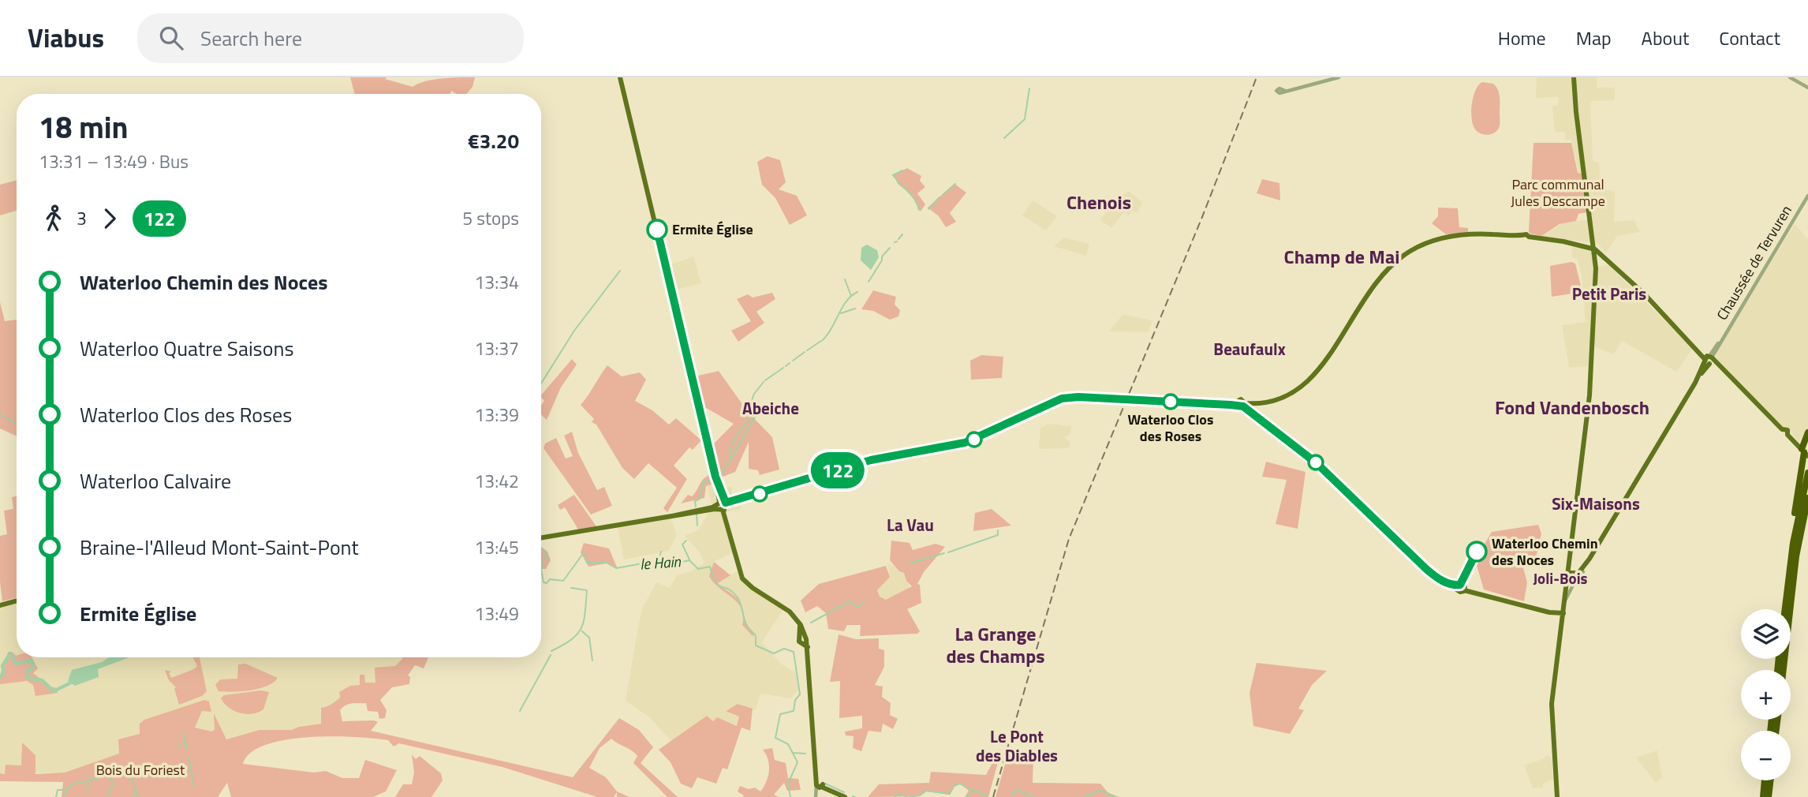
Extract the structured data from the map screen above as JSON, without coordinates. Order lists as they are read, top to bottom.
{
  "streets": {
    "main road": ["Chaussée de Tervuren"]
  },
  "districts": [
    "Chenois",
    "Champ de Mai",
    "Petit Paris",
    "Beaufaulx",
    "Fond Vandenbosch",
    "Abeiche",
    "Six-Maisons",
    "La Vau",
    "Joli-Bois",
    "La Grange des Champs",
    "Le Pont des Diables"
  ],
  "water": ["le Hain"],
  "parks": ["Parc communal Jules Descampe", "Bois du Foriest"],
  "places": ["Ermite Église", "Waterloo Clos des Roses", "Waterloo Chemin des Noces"],
  "lines": ["bus line 122"],
  "page": {
    "header": "Viabus",
    "search": "Search here",
    "nav": [
      "Home",
      "Map",
      "About",
      "Contact"
    ],
    "on_map": "122",
    "heading": ["18 min", "13:31 – 13:49 · Bus", "€3.20"],
    "legs": ["3", "122", "5 stops"],
    "list": [
      {
        "name": "Waterloo Chemin des Noces",
        "value": "13:34"
      },
      {
        "name": "Waterloo Quatre Saisons",
        "value": "13:37"
      },
      {
        "name": "Waterloo Clos des Roses",
        "value": "13:39"
      },
      {
        "name": "Waterloo Calvaire",
        "value": "13:42"
      },
      {
        "name": "Braine-l'Alleud Mont-Saint-Pont",
        "value": "13:45"
      },
      {
        "name": "Ermite Église",
        "value": "13:49"
      }
    ],
    "map_buttons": ["+", "−"]
  }
}
